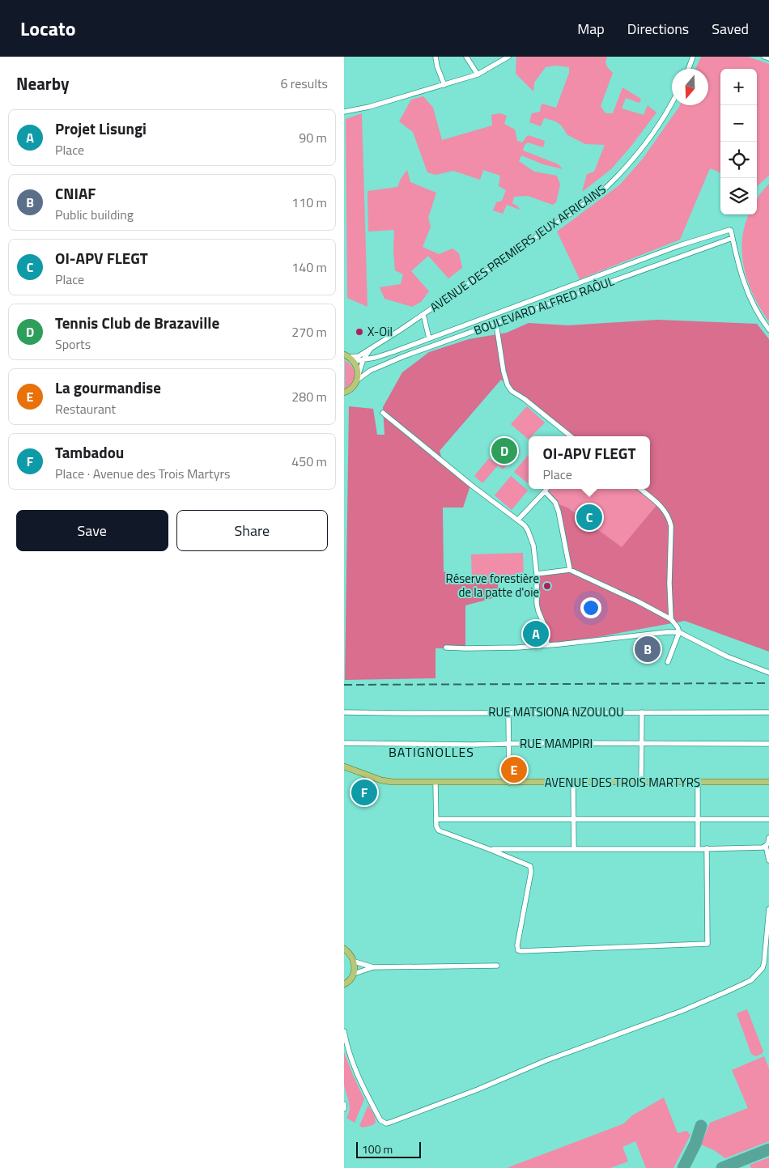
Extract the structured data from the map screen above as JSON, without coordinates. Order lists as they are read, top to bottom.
{
  "streets": {
    "main road": ["AVENUE DES TROIS MARTYRS"],
    "street": [
      "AVENUE DES PREMIERS JEUX AFRICAINS",
      "BOULEVARD ALFRED RAÔUL",
      "RUE MATSIONA NZOULOU",
      "RUE MAMPIRI"
    ]
  },
  "crossings": [
    ["AVENUE DES PREMIERS JEUX AFRICAINS", "BOULEVARD ALFRED RAÔUL"]
  ],
  "districts": ["BATIGNOLLES"],
  "places": ["X-Oil", "Réserve forestière de la patte d'oie"],
  "scale_bar": "100 m",
  "north": "bottom",
  "page": {
    "header": "Locato",
    "nav": ["Map", "Directions", "Saved"],
    "heading": ["Nearby", "6 results"],
    "map_buttons": ["+", "−"],
    "list": [
      {
        "mark": "A",
        "name": "Projet Lisungi",
        "note": "Place",
        "value": "90 m"
      },
      {
        "mark": "B",
        "name": "CNIAF",
        "note": "Public building",
        "value": "110 m"
      },
      {
        "mark": "C",
        "name": "OI-APV FLEGT",
        "note": "Place",
        "value": "140 m"
      },
      {
        "mark": "D",
        "name": "Tennis Club de Brazaville",
        "note": "Sports",
        "value": "270 m"
      },
      {
        "mark": "E",
        "name": "La gourmandise",
        "note": "Restaurant",
        "value": "280 m"
      },
      {
        "mark": "F",
        "name": "Tambadou",
        "note": "Place · Avenue des Trois Martyrs",
        "value": "450 m"
      }
    ],
    "popup": ["OI-APV FLEGT", "Place"],
    "pins": [
      "D",
      "C",
      "A",
      "B",
      "E",
      "F"
    ],
    "buttons": ["Save", "Share"],
    "scale": "100 m"
  }
}
